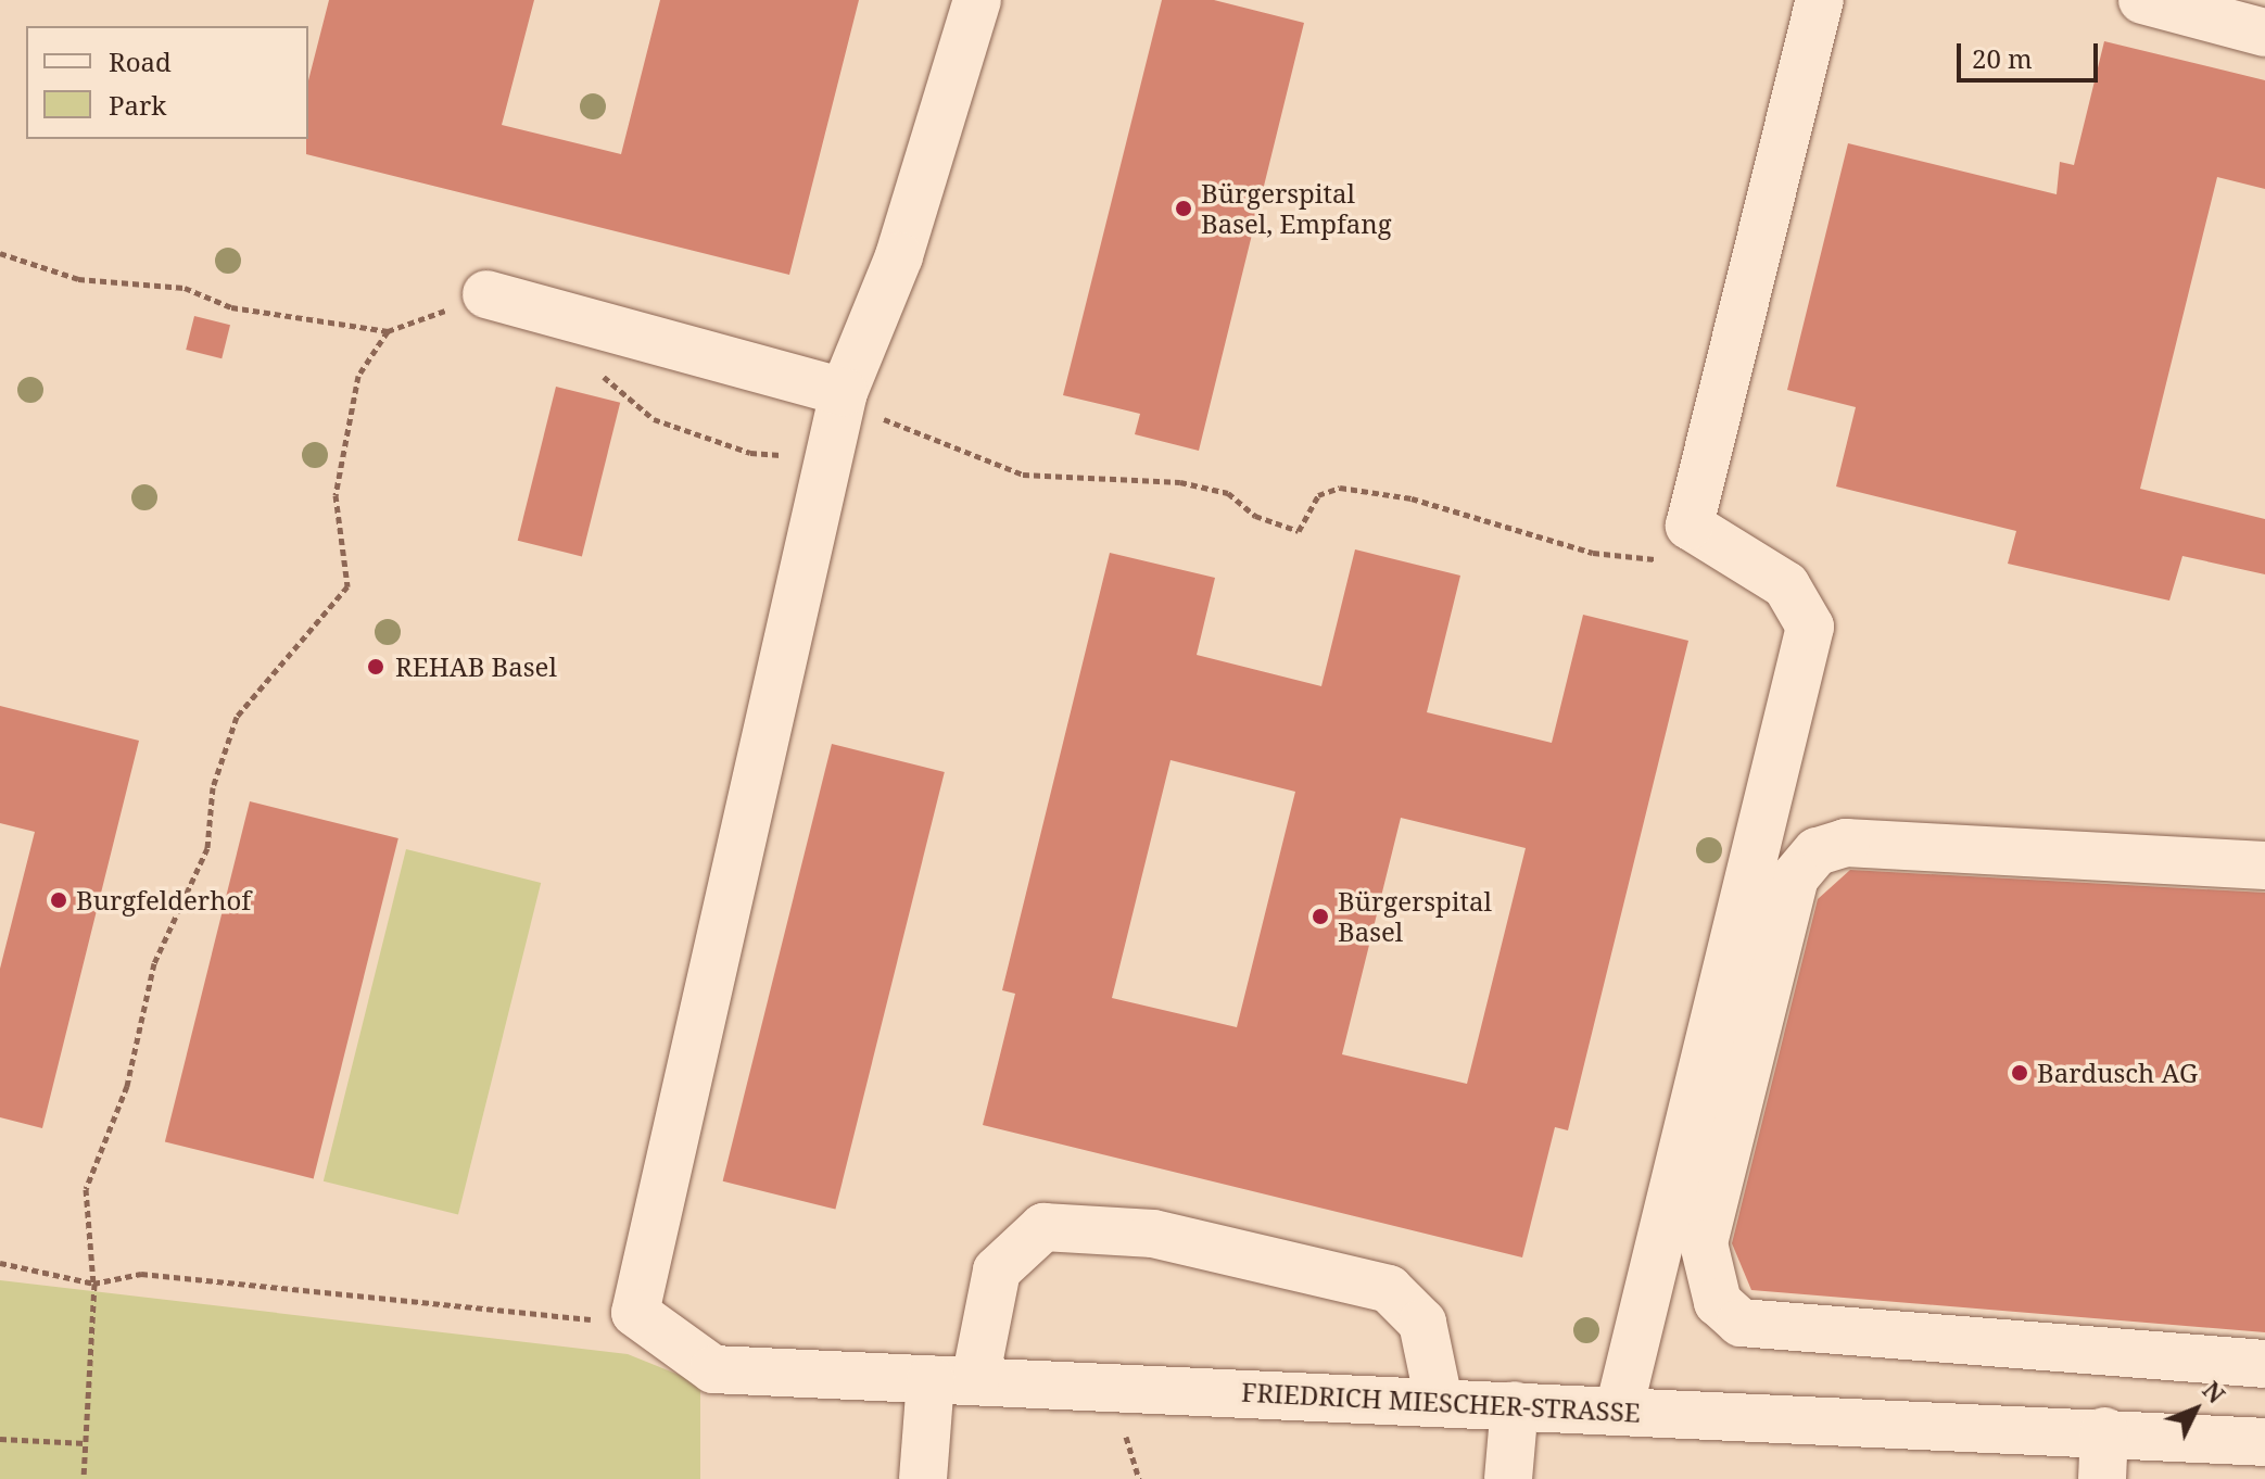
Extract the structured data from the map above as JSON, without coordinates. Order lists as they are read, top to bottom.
{
  "streets": {
    "street": ["FRIEDRICH MIESCHER-STRASSE"]
  },
  "places": [
    "Bürgerspital Basel, Empfang",
    "REHAB Basel",
    "Burgfelderhof",
    "Bürgerspital Basel",
    "Bardusch AG"
  ],
  "legend": ["Road", "Park"],
  "scale_bar": "20 m",
  "north": "top right"
}
